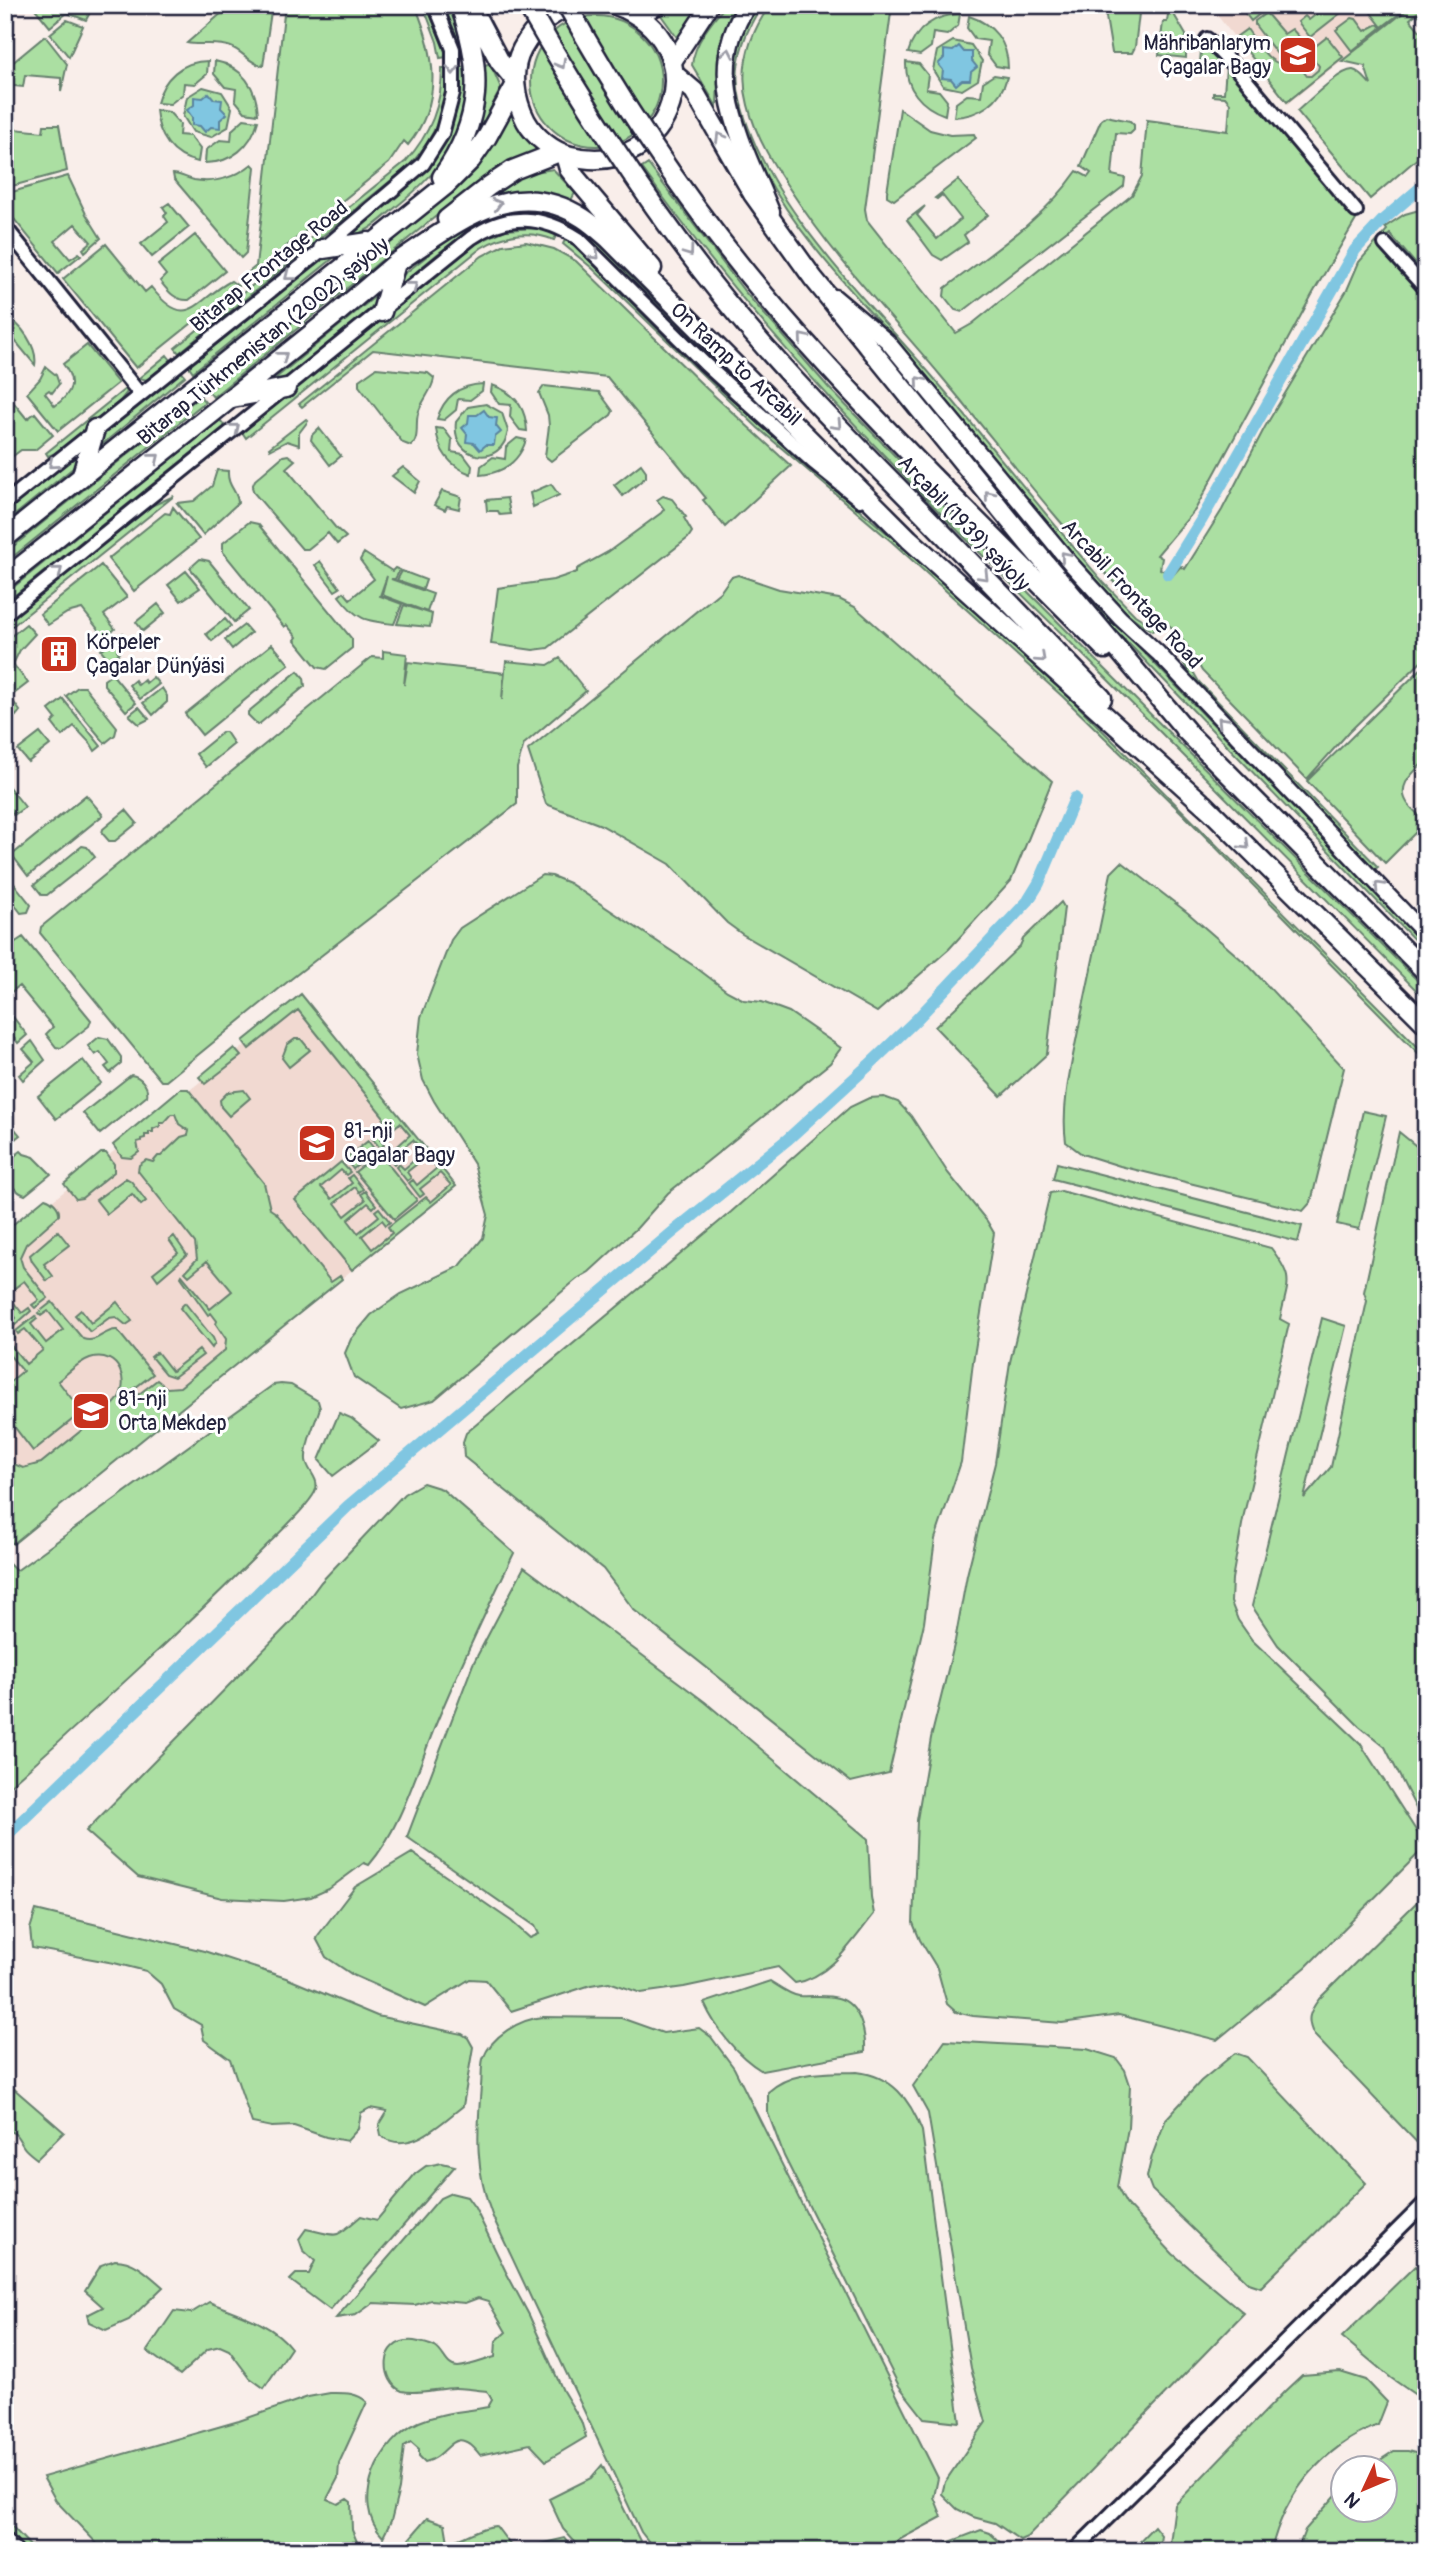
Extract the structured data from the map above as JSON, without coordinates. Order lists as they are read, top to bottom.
{
  "streets": {
    "main road": ["Bitarap Türkmenistan (2002) şaýoly", "Arçabil (1939) şaýoly"],
    "street": ["Bitarap Frontage Road", "On Ramp to Arcabil", "Arcabil Frontage Road"]
  },
  "one_way": ["On Ramp to Arcabil", "Arcabil Frontage Road"],
  "places": {
    "school or university": ["Mähribanlarym Çagalar Bagy", "81-nji Cagalar Bagy", "81-nji Orta Mekdep"],
    "building": ["Körpeler Çagalar Dünýäsi"]
  },
  "north": "bottom left"
}
